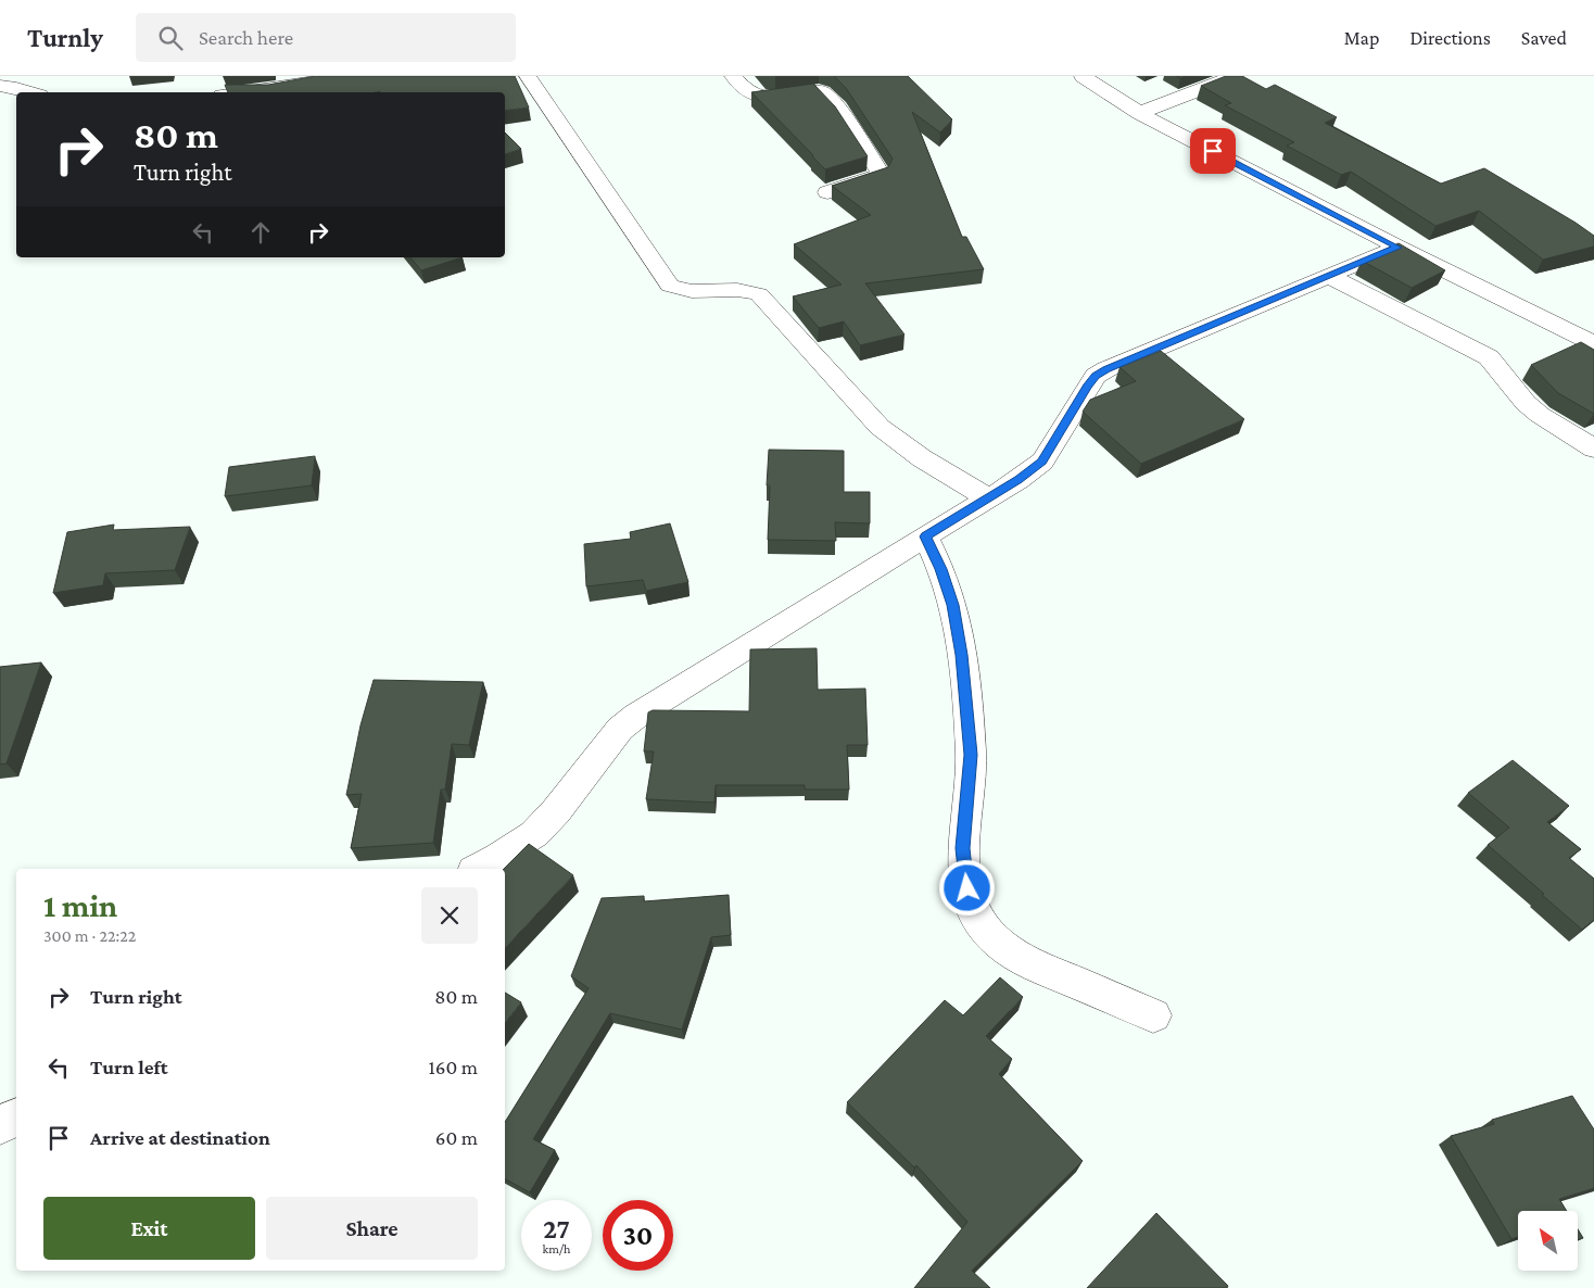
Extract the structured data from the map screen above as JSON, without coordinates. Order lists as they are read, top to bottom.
{
  "north": "top left",
  "page": {
    "header": "Turnly",
    "search": "Search here",
    "nav": ["Map", "Directions", "Saved"],
    "turn": ["80 m", "Turn right"],
    "heading": ["1 min", "300 m · 22:22"],
    "list": [
      {
        "name": "Turn right",
        "value": "80 m"
      },
      {
        "name": "Turn left",
        "value": "160 m"
      },
      {
        "name": "Arrive at destination",
        "value": "60 m"
      }
    ],
    "buttons": ["Exit", "Share"],
    "speed": "27 km/h",
    "limit": "30"
  }
}
